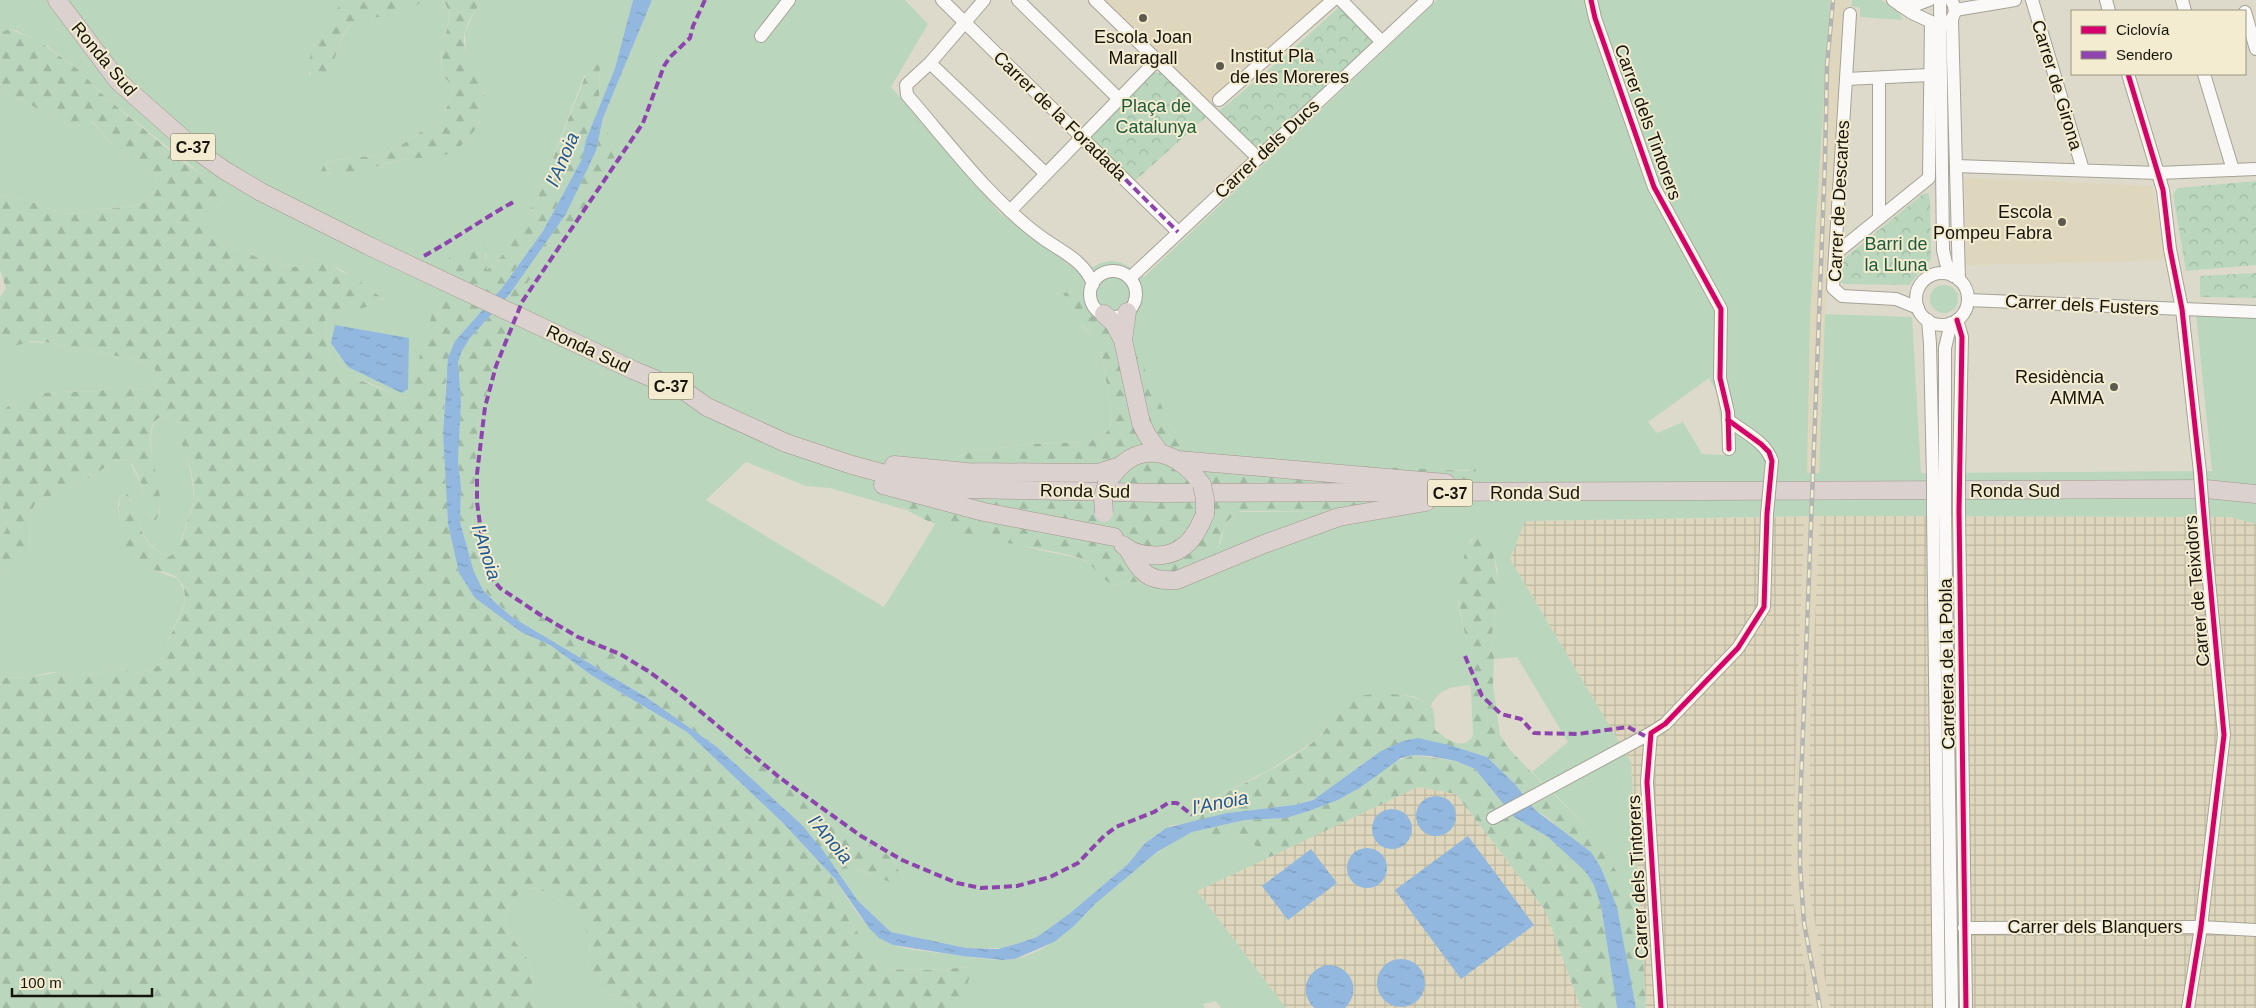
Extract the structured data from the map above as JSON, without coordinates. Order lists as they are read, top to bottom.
{
  "streets": {
    "highway": ["Ronda Sud", "C-37"],
    "street": [
      "Carrer de Girona",
      "Carrer de la Foradada",
      "Carrer dels Tintorers",
      "Carrer dels Ducs",
      "Carrer de Descartes",
      "Carrer dels Fusters",
      "Carrer de Teixidors",
      "Carretera de la Pobla",
      "Carrer dels Blanquers"
    ]
  },
  "crossings": [
    ["Ronda Sud", "C-37"],
    ["Carrer de la Foradada", "Carrer dels Ducs"],
    ["Carrer de Descartes", "Carrer dels Fusters"],
    ["Carrer de Descartes", "Carretera de la Pobla"],
    ["Carrer dels Fusters", "Carrer de Teixidors"],
    ["Carrer dels Fusters", "Carretera de la Pobla"],
    ["Carrer de Teixidors", "Carrer dels Blanquers"],
    ["Carretera de la Pobla", "Carrer dels Blanquers"]
  ],
  "water": ["l'Anoia"],
  "parks": ["Plaça de Catalunya", "Barri de la Lluna"],
  "places": [
    "Escola Joan Maragall",
    "Institut Pla de les Moreres",
    "Escola Pompeu Fabra",
    "Residència AMMA"
  ],
  "legend": ["Ciclovía", "Sendero"],
  "scale_bar": "100 m"
}
